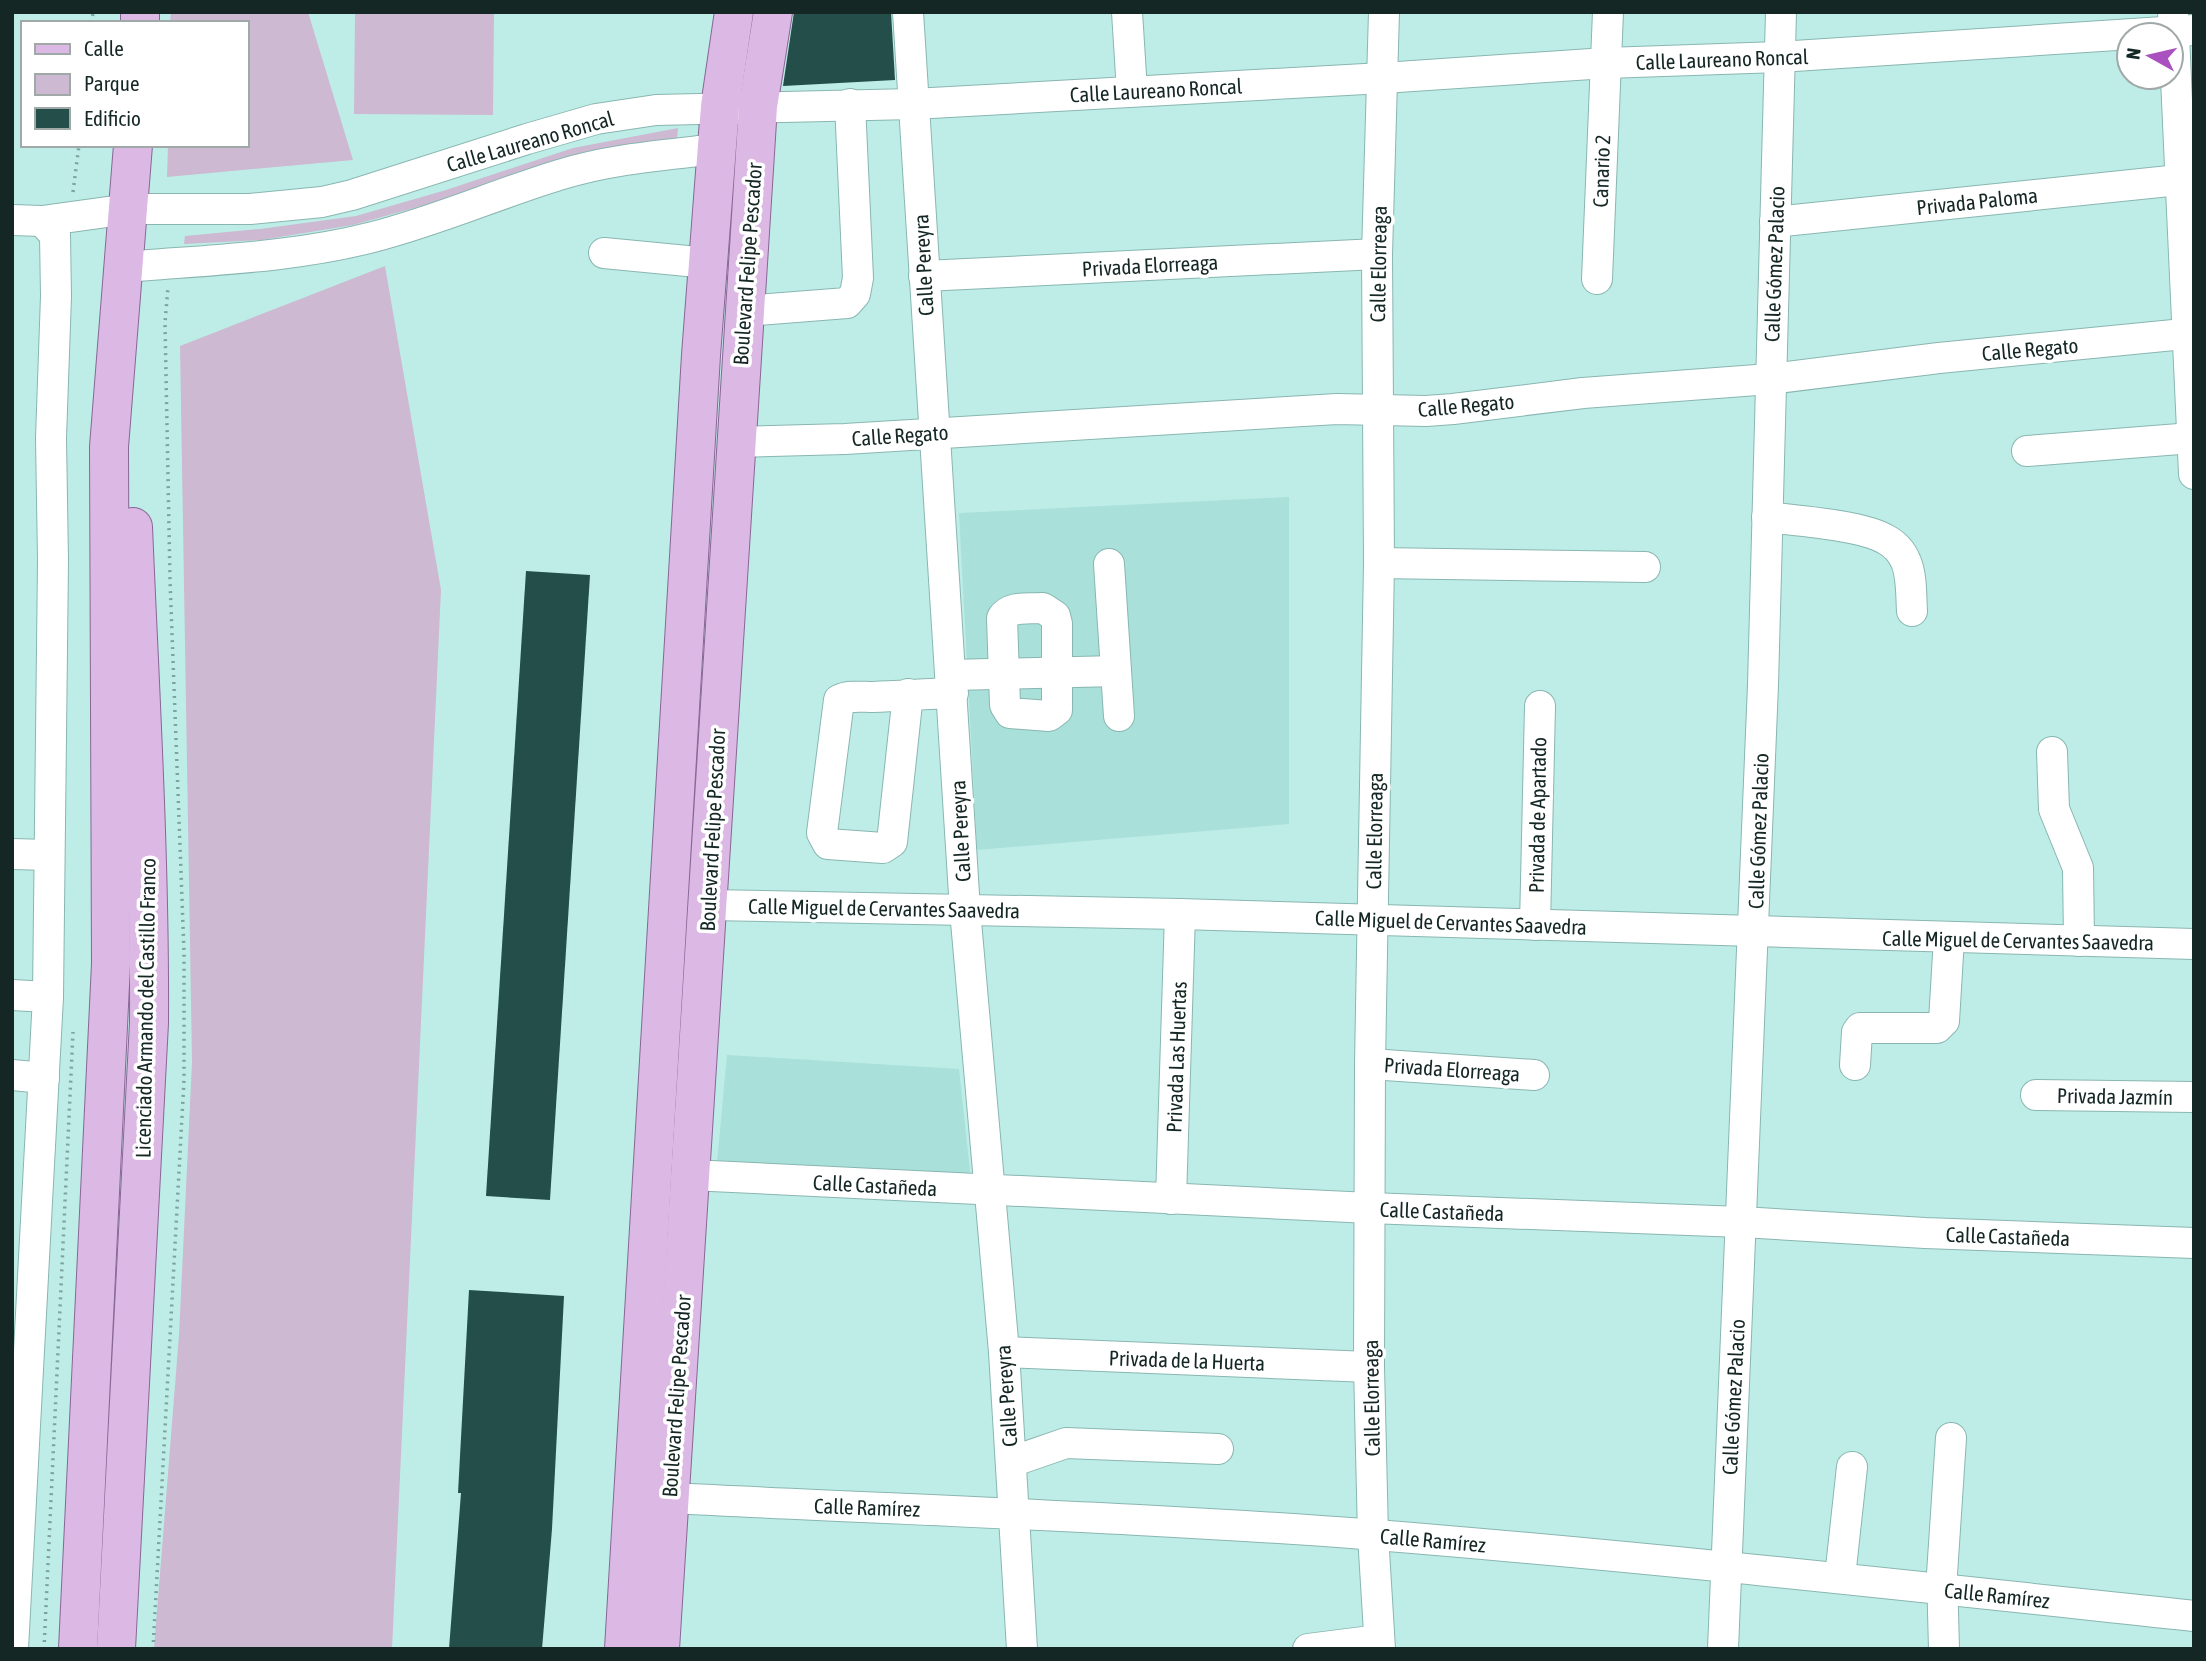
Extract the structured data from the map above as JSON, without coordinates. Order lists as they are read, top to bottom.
{
  "streets": {
    "main road": ["Boulevard Felipe Pescador", "Licenciado Armando del Castillo Franco"],
    "street": [
      "Calle Laureano Roncal",
      "Canario 2",
      "Privada Paloma",
      "Calle Elorreaga",
      "Calle Gómez Palacio",
      "Calle Pereyra",
      "Privada Elorreaga",
      "Calle Regato",
      "Privada de Apartado",
      "Calle Miguel de Cervantes Saavedra",
      "Privada Las Huertas",
      "Privada Jazmín",
      "Calle Castañeda",
      "Privada de la Huerta",
      "Calle Ramírez"
    ]
  },
  "crossings": [
    ["Calle Laureano Roncal", "Canario 2"],
    ["Calle Laureano Roncal", "Boulevard Felipe Pescador"],
    ["Calle Laureano Roncal", "Calle Elorreaga"],
    ["Calle Laureano Roncal", "Calle Gómez Palacio"],
    ["Calle Laureano Roncal", "Calle Pereyra"],
    ["Calle Laureano Roncal", "Licenciado Armando del Castillo Franco"],
    ["Privada Paloma", "Calle Gómez Palacio"],
    ["Boulevard Felipe Pescador", "Calle Regato"],
    ["Boulevard Felipe Pescador", "Calle Miguel de Cervantes Saavedra"],
    ["Boulevard Felipe Pescador", "Calle Castañeda"],
    ["Boulevard Felipe Pescador", "Calle Ramírez"],
    ["Calle Elorreaga", "Privada Elorreaga"],
    ["Calle Elorreaga", "Calle Regato"],
    ["Calle Elorreaga", "Calle Miguel de Cervantes Saavedra"],
    ["Calle Elorreaga", "Calle Castañeda"],
    ["Calle Elorreaga", "Privada de la Huerta"],
    ["Calle Elorreaga", "Calle Ramírez"],
    ["Calle Gómez Palacio", "Calle Regato"],
    ["Calle Gómez Palacio", "Calle Miguel de Cervantes Saavedra"],
    ["Calle Gómez Palacio", "Calle Castañeda"],
    ["Calle Gómez Palacio", "Calle Ramírez"],
    ["Calle Pereyra", "Privada Elorreaga"],
    ["Calle Pereyra", "Calle Regato"],
    ["Calle Pereyra", "Calle Miguel de Cervantes Saavedra"],
    ["Calle Pereyra", "Calle Castañeda"],
    ["Calle Pereyra", "Privada de la Huerta"],
    ["Calle Pereyra", "Calle Ramírez"],
    ["Privada de Apartado", "Calle Miguel de Cervantes Saavedra"],
    ["Calle Miguel de Cervantes Saavedra", "Privada Las Huertas"],
    ["Privada Las Huertas", "Calle Castañeda"]
  ],
  "legend": ["Calle", "Parque", "Edificio"],
  "north": "left"
}
